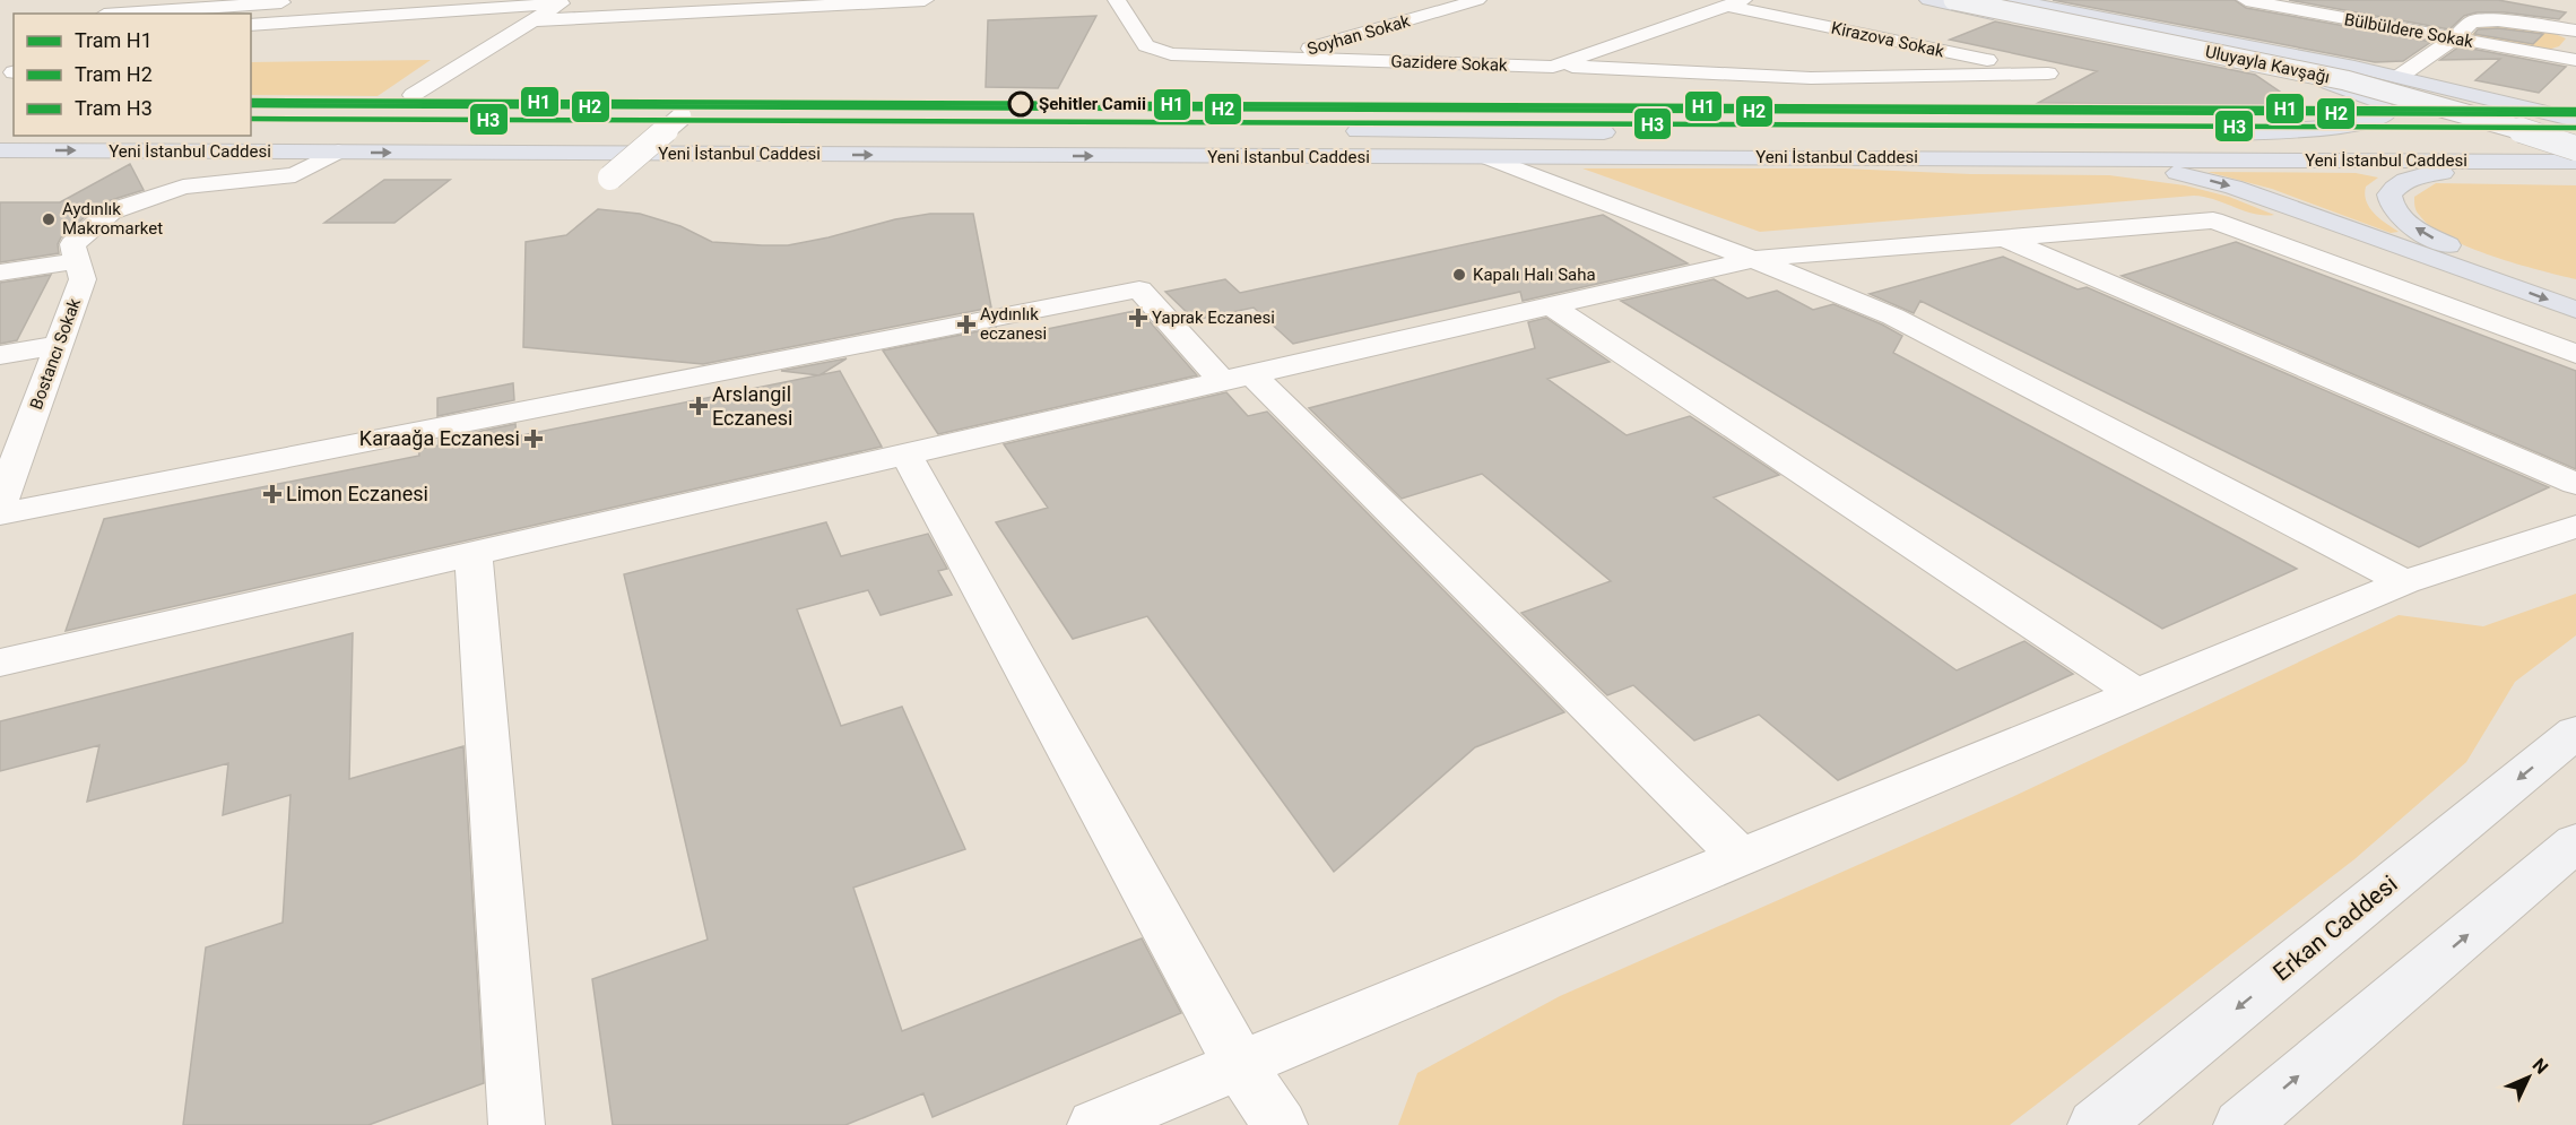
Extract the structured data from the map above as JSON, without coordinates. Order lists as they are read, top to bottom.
{
  "streets": {
    "highway": ["Yeni İstanbul Caddesi"],
    "main road": ["Uluyayla Kavşağı", "Erkan Caddesi"],
    "street": [
      "Bülbüldere Sokak",
      "Soyhan Sokak",
      "Kirazova Sokak",
      "Gazidere Sokak",
      "Bostancı Sokak"
    ]
  },
  "crossings": [
    ["Soyhan Sokak", "Gazidere Sokak"],
    ["Kirazova Sokak", "Gazidere Sokak"],
    ["Uluyayla Kavşağı", "Yeni İstanbul Caddesi"],
    ["Yeni İstanbul Caddesi", "Bostancı Sokak"]
  ],
  "one_way": ["Yeni İstanbul Caddesi"],
  "places": {
    "other": ["Şehitler Camii", "Aydınlık Makromarket", "Kapalı Halı Saha"],
    "health": [
      "Yaprak Eczanesi",
      "Aydınlık eczanesi",
      "Arslangil Eczanesi",
      "Karaağa Eczanesi",
      "Limon Eczanesi"
    ]
  },
  "lines": ["tram line H1", "tram line H2", "tram line H3"],
  "legend": ["Tram H1", "Tram H2", "Tram H3"],
  "north": "top right"
}
